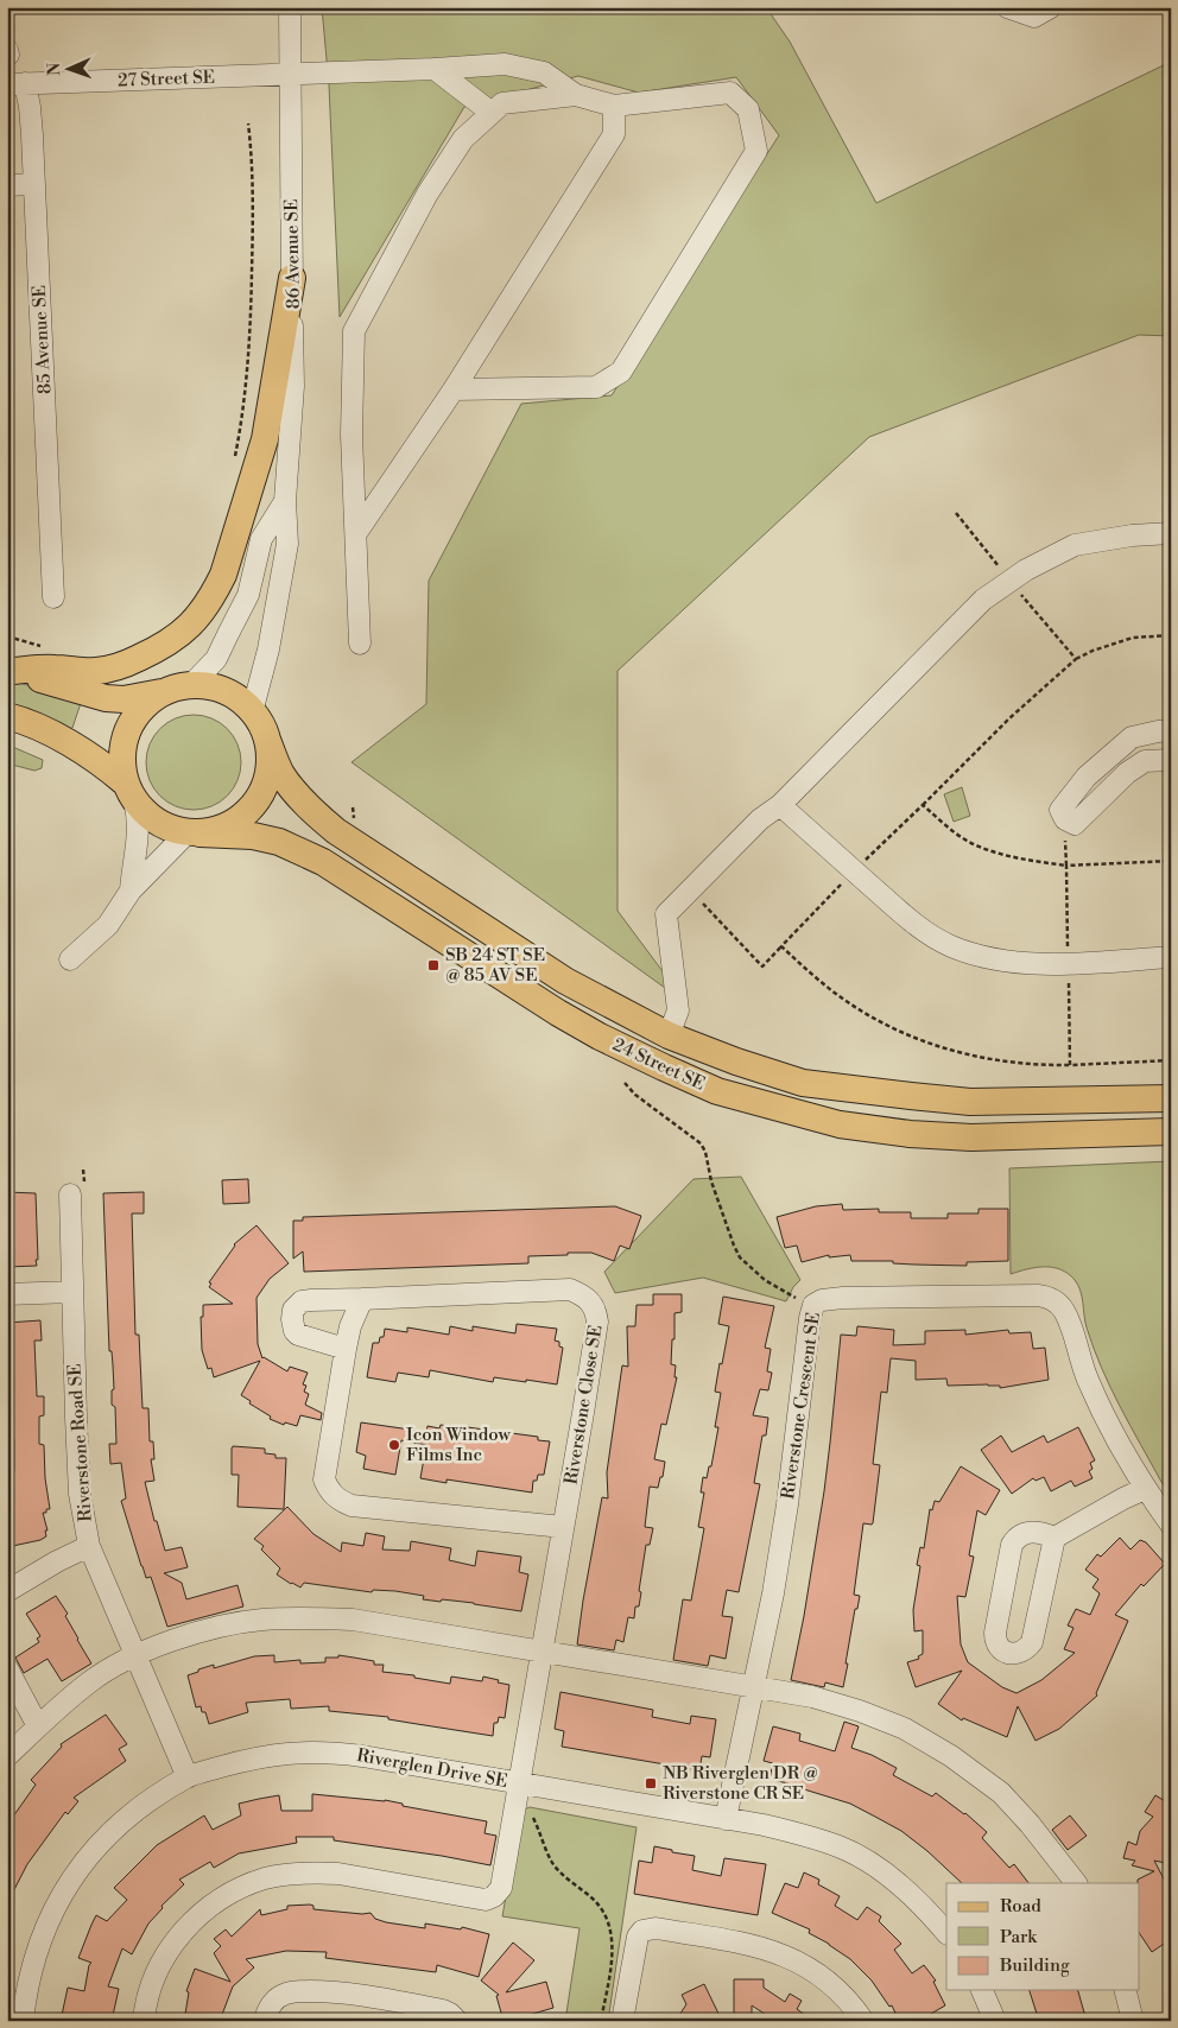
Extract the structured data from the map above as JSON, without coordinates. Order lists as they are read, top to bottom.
{
  "streets": {
    "main road": ["24 Street SE"],
    "street": [
      "27 Street SE",
      "86 Avenue SE",
      "85 Avenue SE",
      "Riverstone Close SE",
      "Riverstone Crescent SE",
      "Riverstone Road SE",
      "Riverglen Drive SE"
    ]
  },
  "crossings": [
    ["27 Street SE", "86 Avenue SE"],
    ["27 Street SE", "85 Avenue SE"],
    ["86 Avenue SE", "24 Street SE"],
    ["Riverstone Close SE", "Riverglen Drive SE"],
    ["Riverstone Crescent SE", "Riverglen Drive SE"],
    ["Riverstone Road SE", "Riverglen Drive SE"]
  ],
  "places": {
    "transit": ["SB 24 ST SE @ 85 AV SE", "NB Riverglen DR @ Riverstone CR SE"],
    "other": ["Icon Window Films Inc"]
  },
  "legend": ["Road", "Park", "Building"],
  "north": "left"
}
